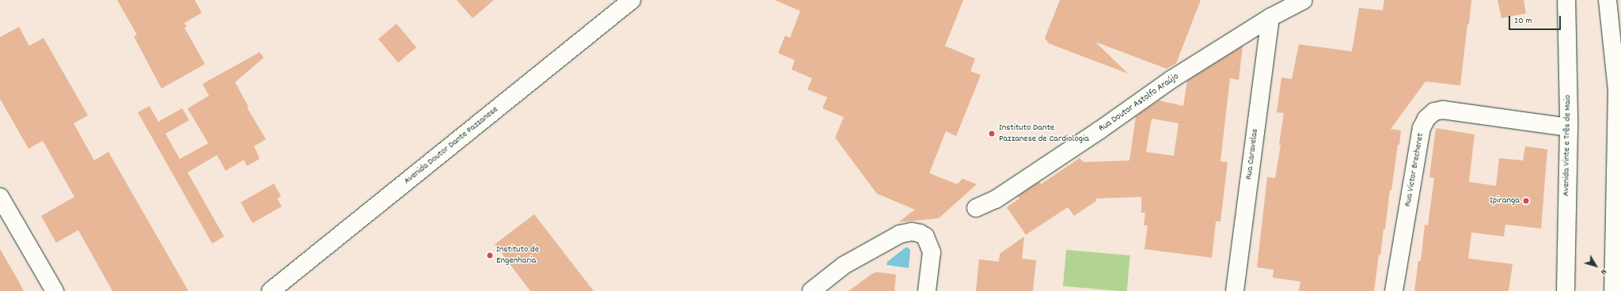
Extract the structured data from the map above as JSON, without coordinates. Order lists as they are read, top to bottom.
{
  "streets": {
    "main road": [
      "Rua Doutor Astolfo Araújo",
      "Avenida Doutor Dante Pazzanese",
      "Avenida Vinte e Três de Maio",
      "Rua Caravelas",
      "Rua Victor Brecheret"
    ]
  },
  "crossings": [
    ["Rua Doutor Astolfo Araújo", "Rua Caravelas"],
    ["Avenida Vinte e Três de Maio", "Rua Victor Brecheret"]
  ],
  "places": ["Instituto Dante Pazzanese de Cardiologia", "Ipiranga", "Instituto de Engenharia"],
  "scale_bar": "20 m",
  "north": "bottom right"
}
